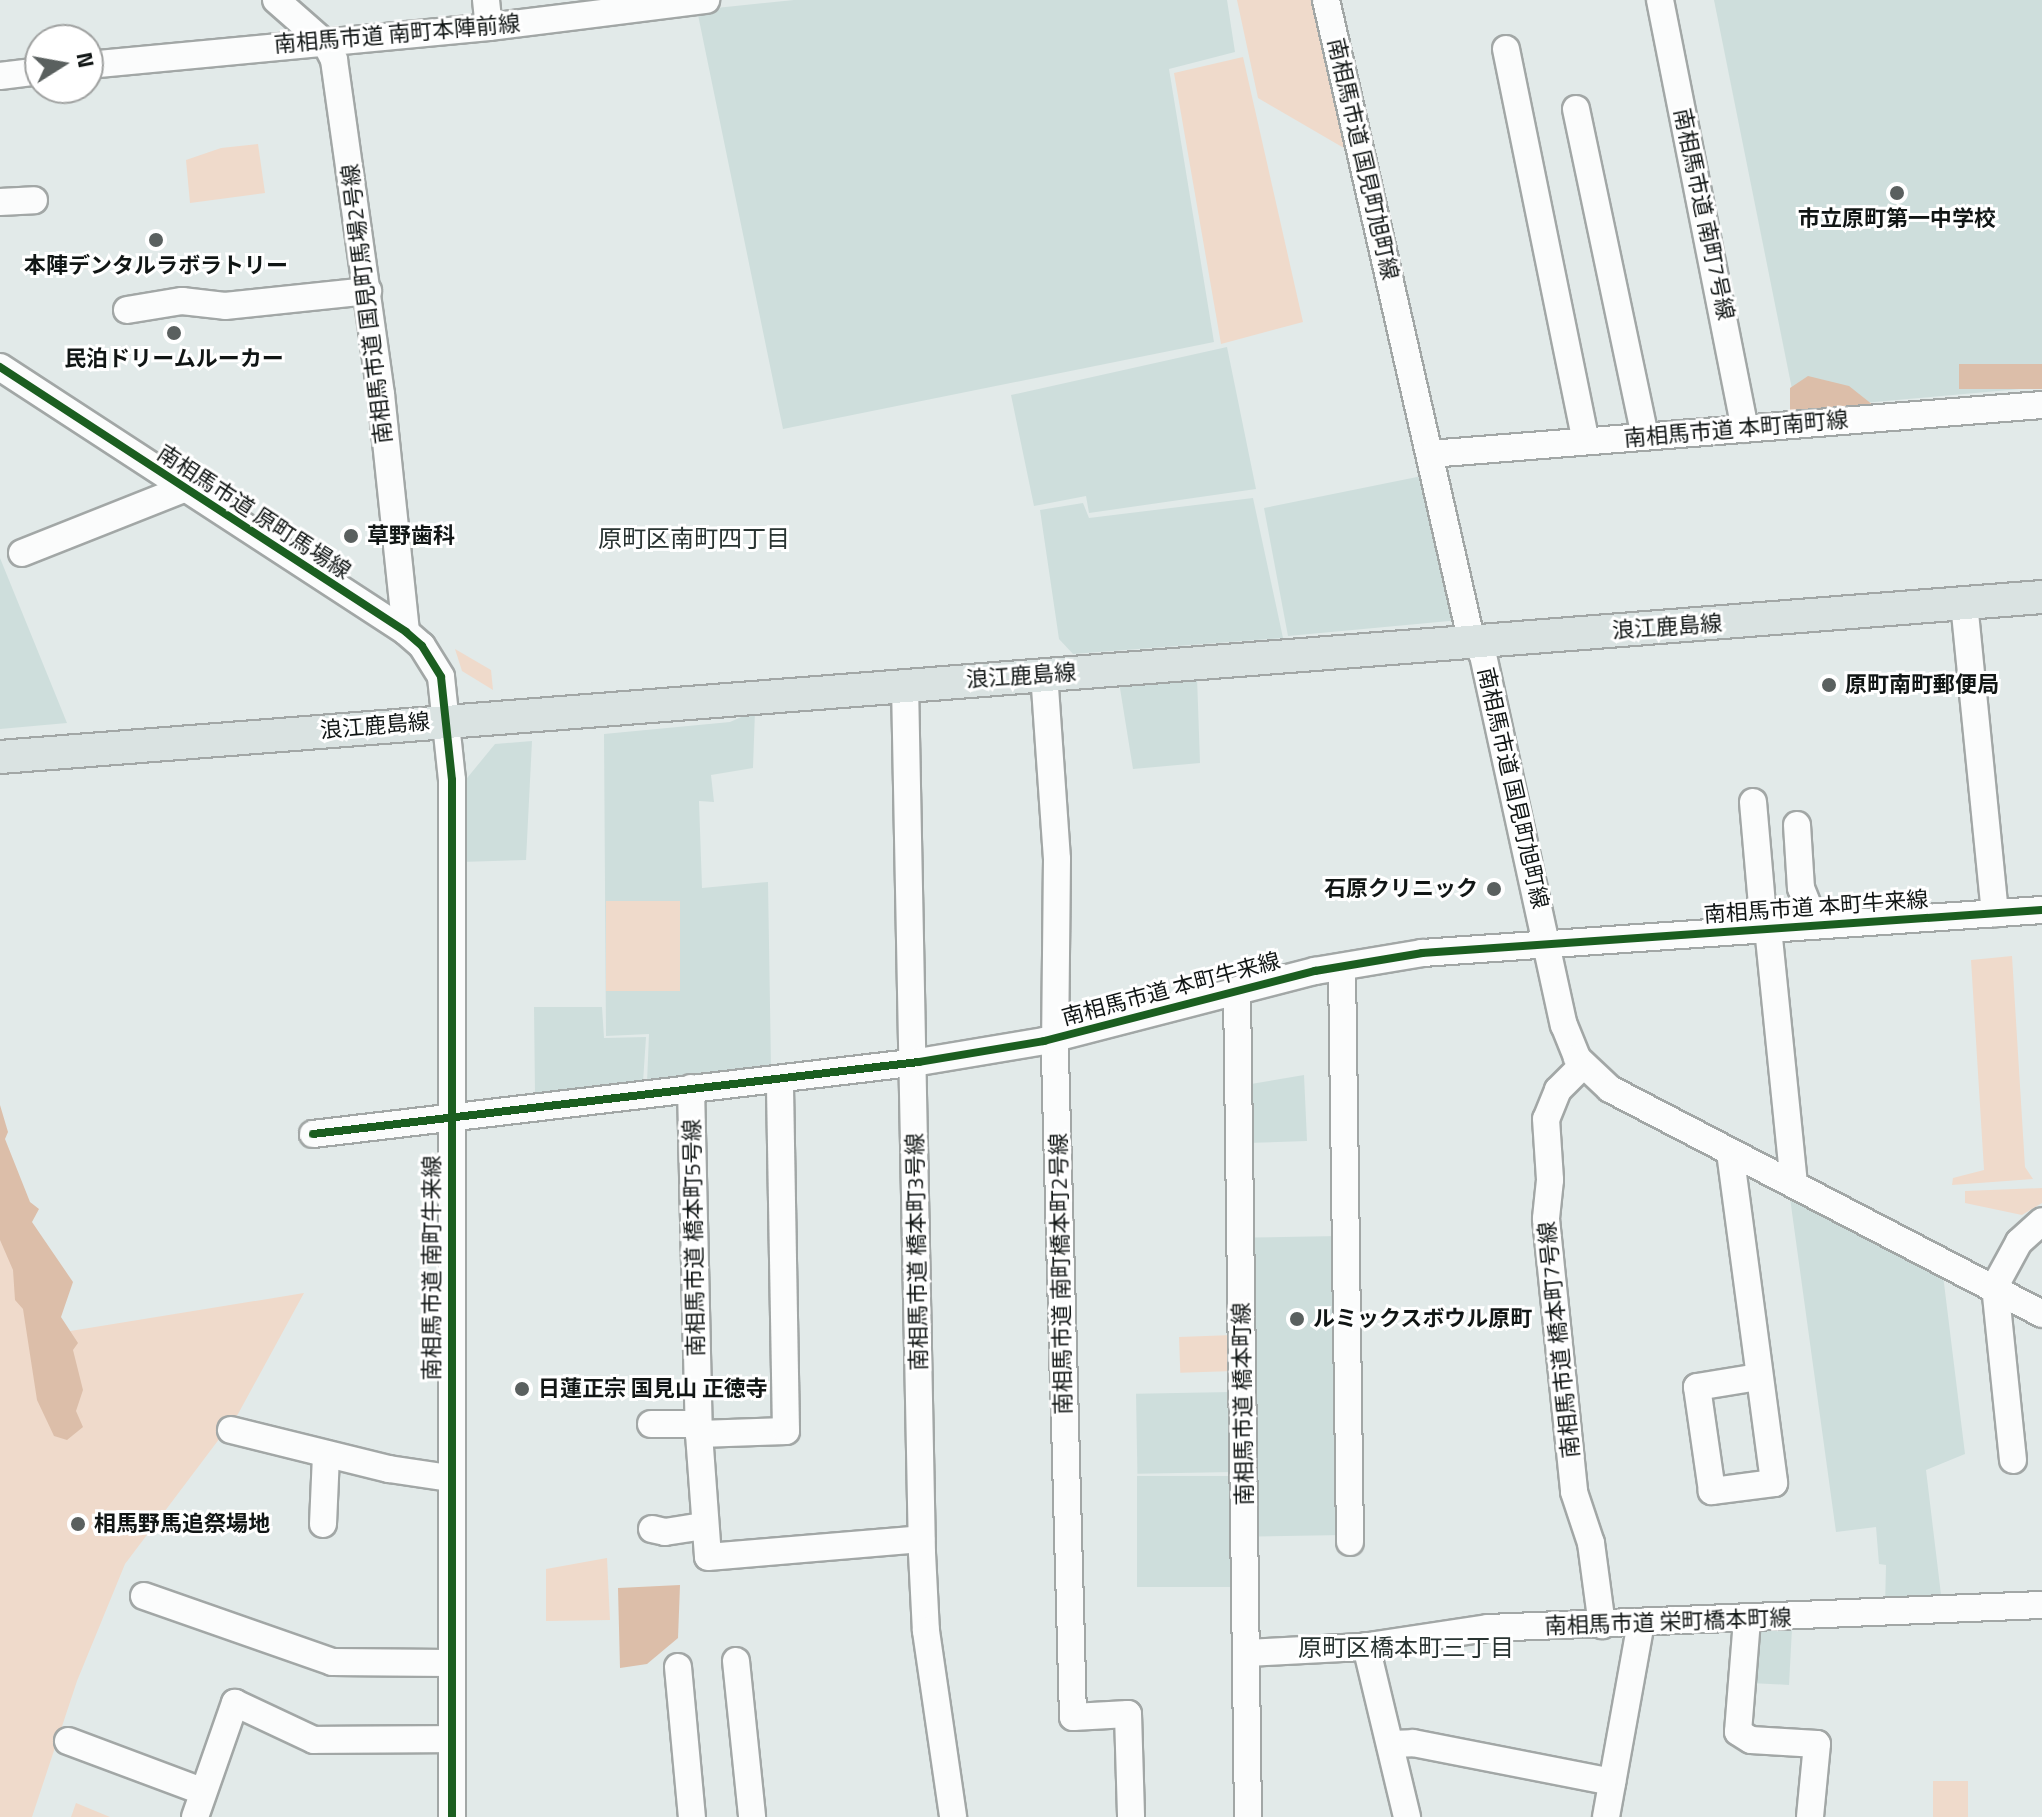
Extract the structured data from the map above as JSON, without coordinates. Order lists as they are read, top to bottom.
{
  "streets": {
    "main road": ["浪江鹿島線"],
    "street": [
      "南相馬市道 南町本陣前線",
      "南相馬市道 国見町旭町線",
      "南相馬市道 南町7号線",
      "南相馬市道 国見町馬場2号線",
      "南相馬市道 本町南町線",
      "南相馬市道 原町馬場線",
      "南相馬市道 本町牛来線",
      "南相馬市道 橋本町5号線",
      "南相馬市道 橋本町3号線",
      "南相馬市道 南町牛来線",
      "南相馬市道 南町橋本町2号線",
      "南相馬市道 橋本町7号線",
      "南相馬市道 橋本町線",
      "南相馬市道 栄町橋本町線"
    ]
  },
  "crossings": [
    ["南相馬市道 南町本陣前線", "南相馬市道 国見町馬場2号線"],
    ["南相馬市道 国見町旭町線", "南相馬市道 本町南町線"],
    ["南相馬市道 国見町旭町線", "浪江鹿島線"],
    ["南相馬市道 国見町旭町線", "南相馬市道 本町牛来線"],
    ["南相馬市道 国見町旭町線", "南相馬市道 橋本町7号線"],
    ["南相馬市道 南町7号線", "南相馬市道 本町南町線"],
    ["南相馬市道 国見町馬場2号線", "南相馬市道 原町馬場線"],
    ["南相馬市道 原町馬場線", "浪江鹿島線"],
    ["南相馬市道 原町馬場線", "南相馬市道 南町牛来線"],
    ["浪江鹿島線", "南相馬市道 橋本町3号線"],
    ["浪江鹿島線", "南相馬市道 南町牛来線"],
    ["浪江鹿島線", "南相馬市道 南町橋本町2号線"],
    ["南相馬市道 本町牛来線", "南相馬市道 橋本町5号線"],
    ["南相馬市道 本町牛来線", "南相馬市道 橋本町3号線"],
    ["南相馬市道 本町牛来線", "南相馬市道 南町牛来線"],
    ["南相馬市道 本町牛来線", "南相馬市道 南町橋本町2号線"],
    ["南相馬市道 本町牛来線", "南相馬市道 橋本町線"],
    ["南相馬市道 橋本町5号線", "南相馬市道 橋本町3号線"],
    ["南相馬市道 橋本町7号線", "南相馬市道 栄町橋本町線"],
    ["南相馬市道 橋本町線", "南相馬市道 栄町橋本町線"]
  ],
  "districts": ["原町区南町四丁目", "原町区橋本町三丁目"],
  "places": [
    "市立原町第一中学校",
    "本陣デンタルラボラトリー",
    "民泊ドリームルーカー",
    "草野歯科",
    "原町南町郵便局",
    "石原クリニック",
    "ルミックスボウル原町",
    "日蓮正宗 国見山 正徳寺",
    "相馬野馬追祭場地"
  ],
  "north": "right"
}
